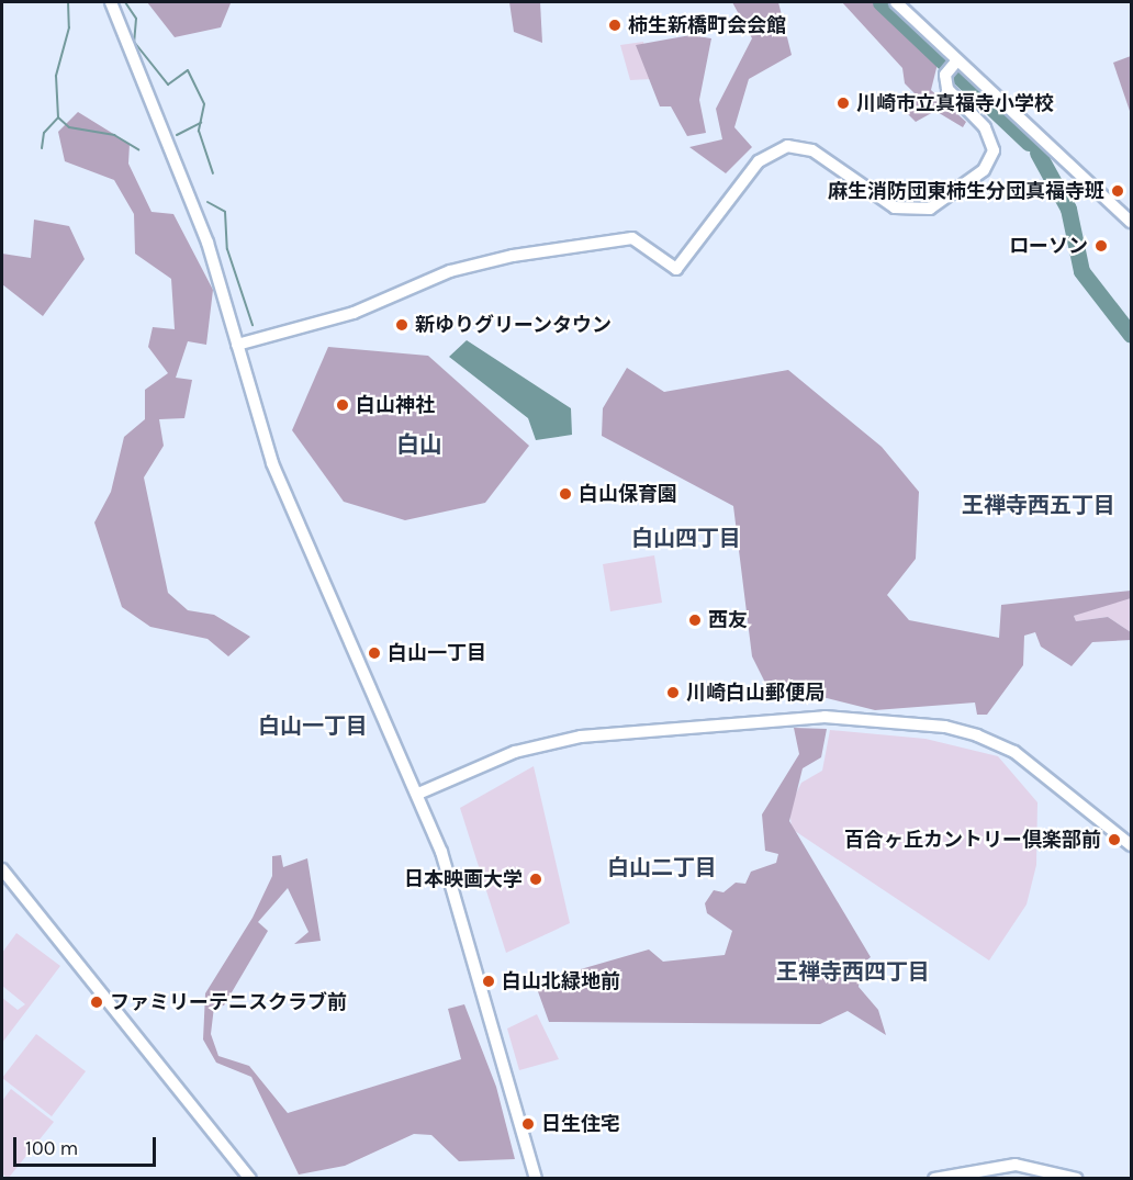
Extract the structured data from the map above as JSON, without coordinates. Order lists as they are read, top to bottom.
{
  "districts": [
    "白山",
    "王禅寺西五丁目",
    "白山四丁目",
    "白山一丁目",
    "白山二丁目",
    "王禅寺西四丁目"
  ],
  "places": [
    "柿生新橋町会会館",
    "川崎市立真福寺小学校",
    "麻生消防団東柿生分団真福寺班",
    "ローソン",
    "新ゆりグリーンタウン",
    "白山神社",
    "白山保育園",
    "西友",
    "白山一丁目",
    "川崎白山郵便局",
    "百合ヶ丘カントリー倶楽部前",
    "日本映画大学",
    "白山北緑地前",
    "ファミリーテニスクラブ前",
    "日生住宅"
  ],
  "scale_bar": "100 m"
}
